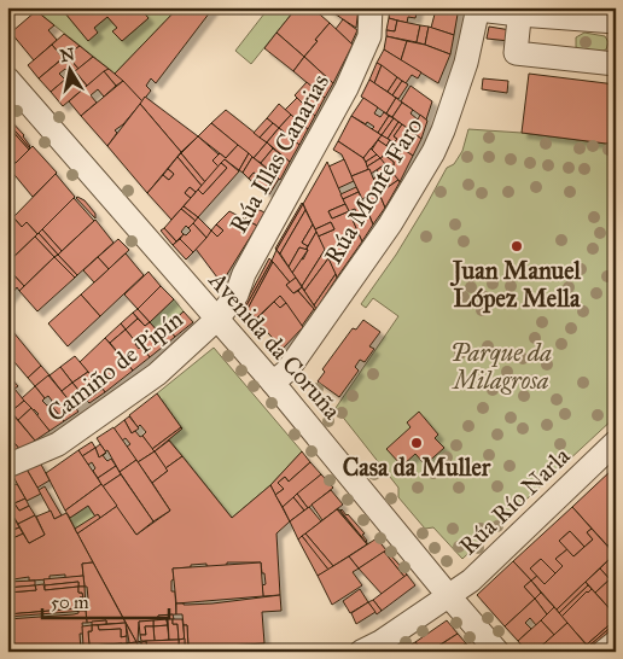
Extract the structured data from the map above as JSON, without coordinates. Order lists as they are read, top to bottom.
{
  "streets": {
    "street": [
      "Rúa Illas Canarias",
      "Rúa Monte Faro",
      "Avenida da Coruña",
      "Camiño de Pipín",
      "Rúa Río Narla"
    ]
  },
  "crossings": [
    ["Rúa Illas Canarias", "Avenida da Coruña"],
    ["Rúa Illas Canarias", "Camiño de Pipín"],
    ["Rúa Monte Faro", "Avenida da Coruña"],
    ["Avenida da Coruña", "Camiño de Pipín"],
    ["Avenida da Coruña", "Rúa Río Narla"]
  ],
  "parks": ["Parque da Milagrosa"],
  "places": ["Juan Manuel López Mella", "Casa da Muller"],
  "scale_bar": "50 m",
  "north": "top"
}
